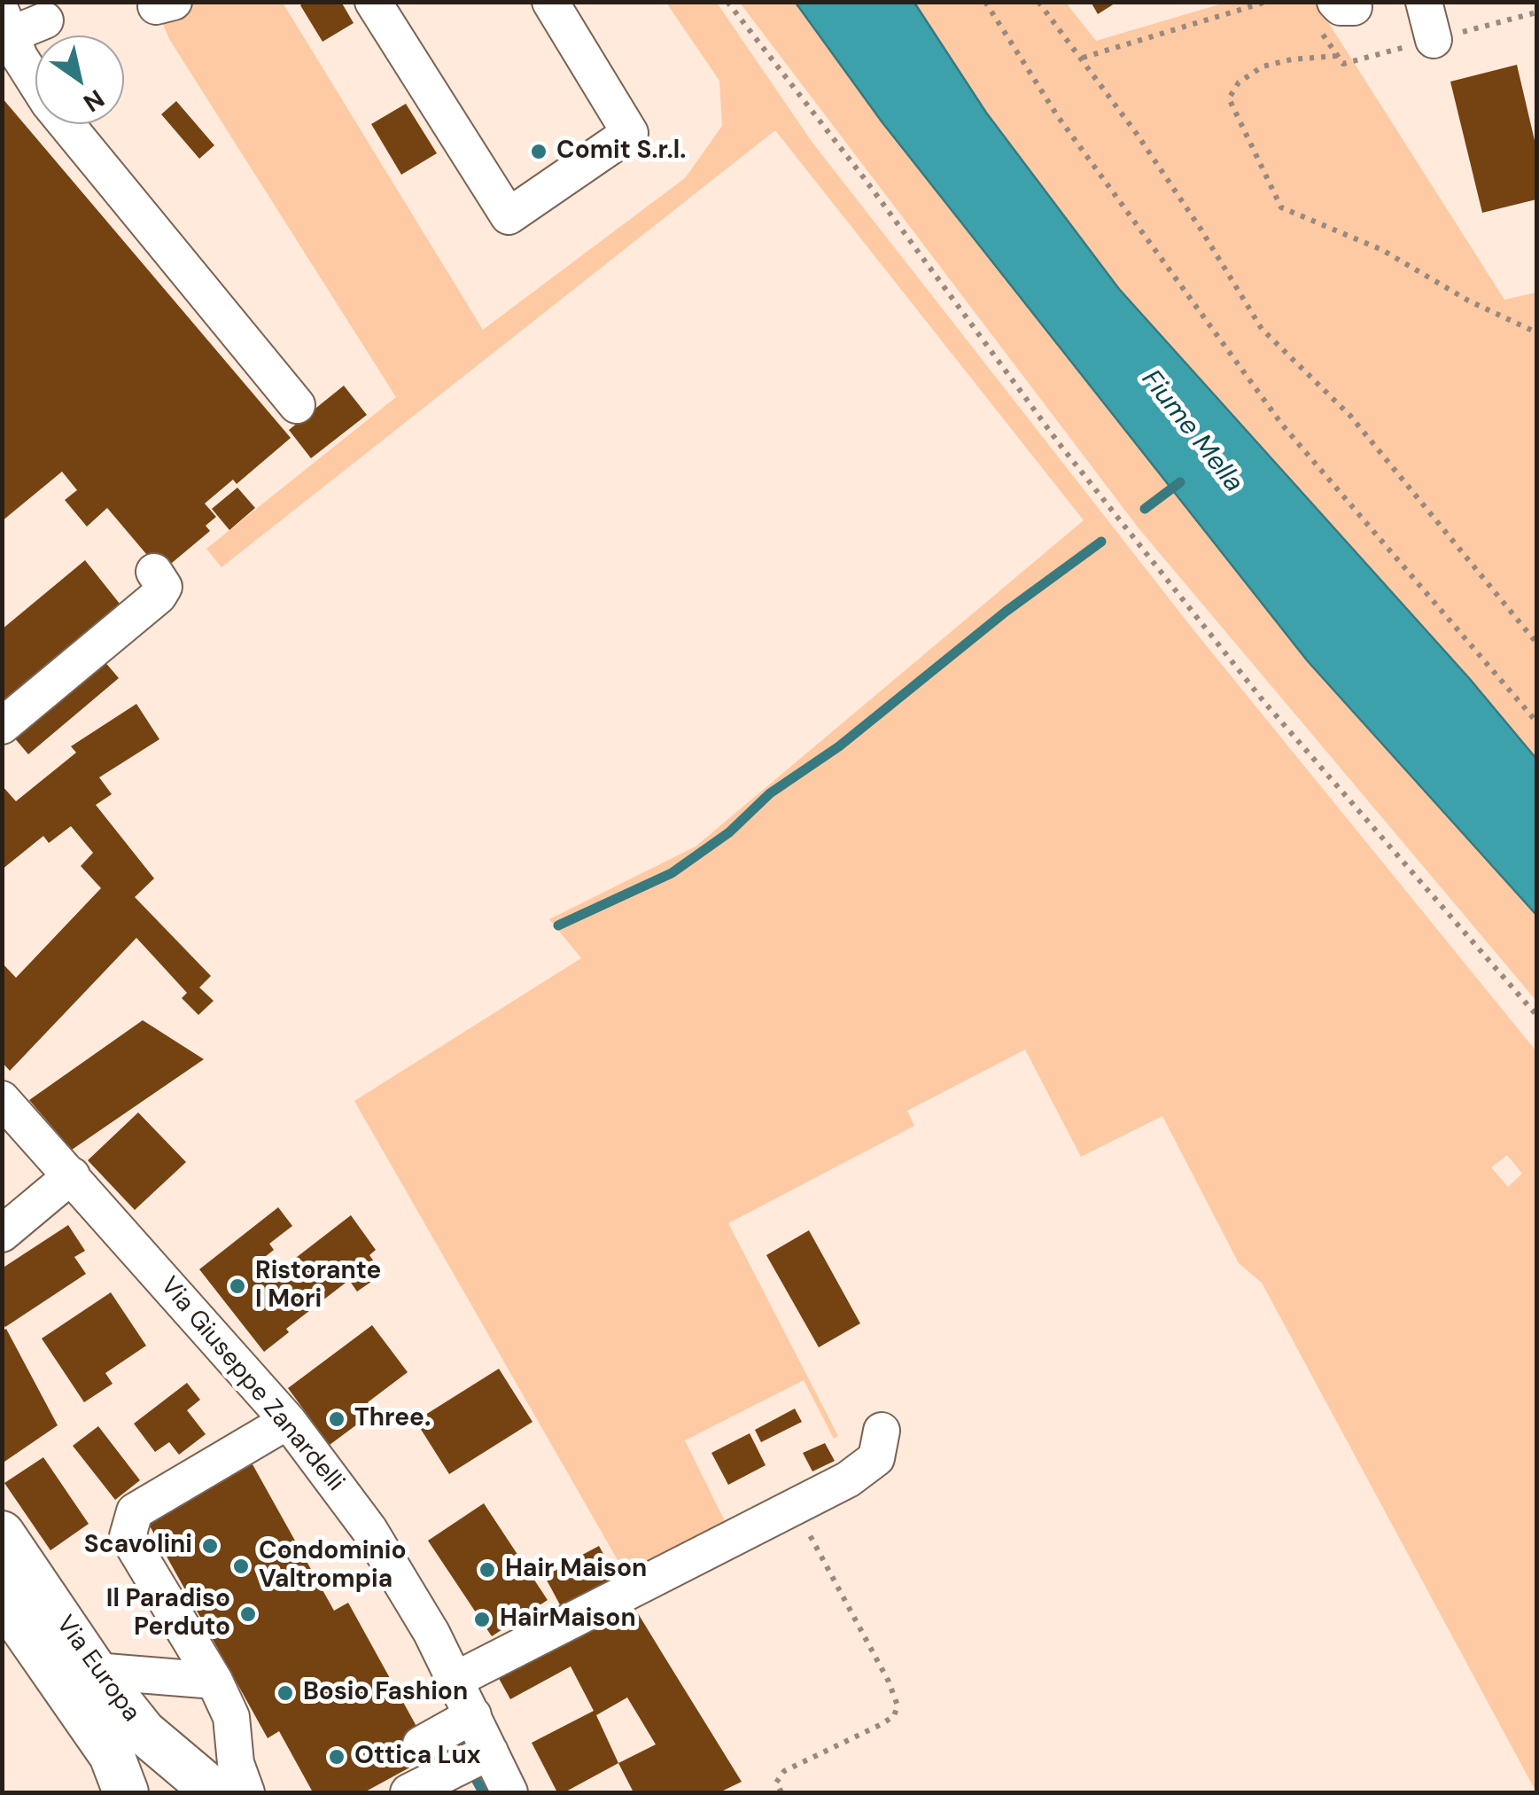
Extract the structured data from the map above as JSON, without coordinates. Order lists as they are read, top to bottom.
{
  "streets": {
    "main road": ["Via Europa"],
    "street": ["Via Giuseppe Zanardelli"]
  },
  "water": ["Fiume Mella"],
  "places": [
    "Comit S.r.l.",
    "Ristorante I Mori",
    "Three.",
    "Scavolini",
    "Condominio Valtrompia",
    "Hair Maison",
    "Il Paradiso Perduto",
    "HairMaison",
    "Bosio Fashion",
    "Ottica Lux"
  ],
  "north": "bottom right"
}
